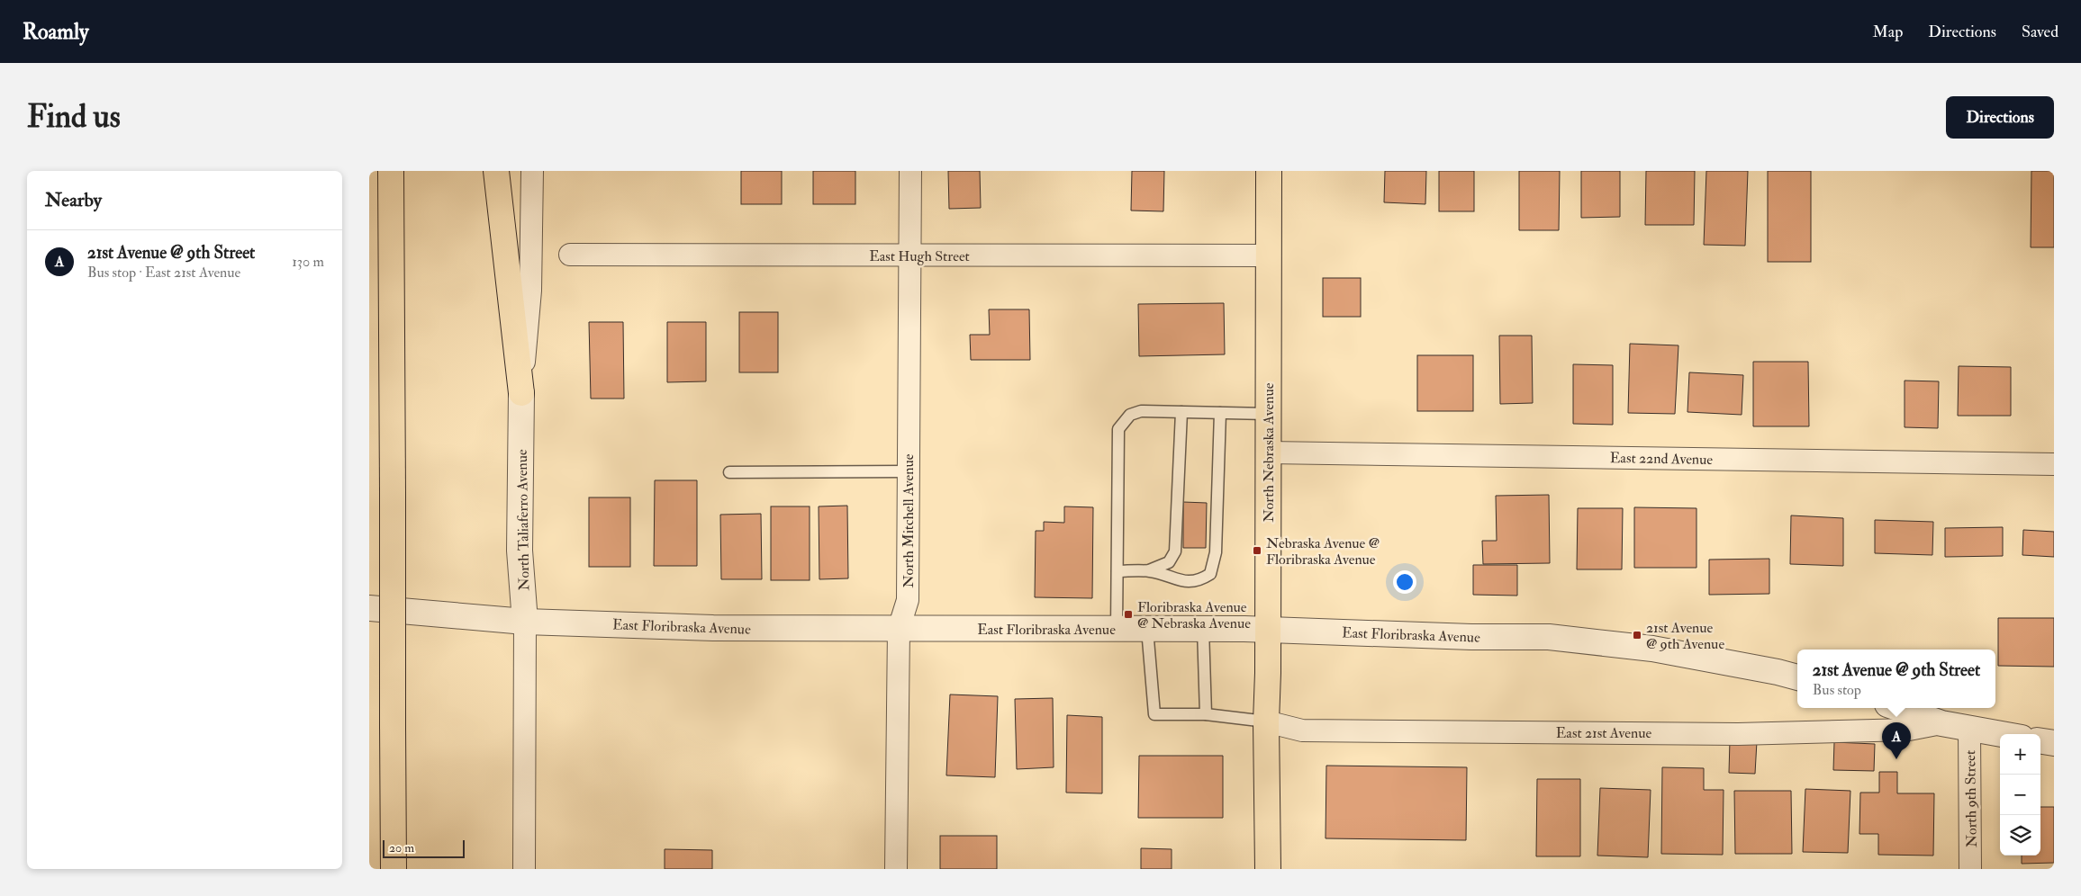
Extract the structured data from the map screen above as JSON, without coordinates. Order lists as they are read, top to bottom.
{
  "streets": {
    "main road": ["North Nebraska Avenue"],
    "street": [
      "East Hugh Street",
      "East 22nd Avenue",
      "North Taliaferro Avenue",
      "North Mitchell Avenue",
      "East Floribraska Avenue",
      "East 21st Avenue",
      "North 9th Street"
    ]
  },
  "crossings": [
    ["East Hugh Street", "North Nebraska Avenue"],
    ["East Hugh Street", "North Mitchell Avenue"],
    ["North Nebraska Avenue", "East 22nd Avenue"],
    ["North Nebraska Avenue", "East Floribraska Avenue"],
    ["North Nebraska Avenue", "East 21st Avenue"],
    ["North Taliaferro Avenue", "East Floribraska Avenue"],
    ["North Mitchell Avenue", "East Floribraska Avenue"]
  ],
  "places": {
    "transit": ["Nebraska Avenue @ Floribraska Avenue", "Floribraska Avenue @ Nebraska Avenue", "21st Avenue @ 9th Avenue"]
  },
  "scale_bar": "20 m",
  "page": {
    "header": "Roamly",
    "nav": ["Map", "Directions", "Saved"],
    "buttons": "Directions",
    "title": "Find us",
    "heading": "Nearby",
    "list": [
      {
        "mark": "A",
        "name": "21st Avenue @ 9th Street",
        "note": "Bus stop · East 21st Avenue",
        "value": "130 m"
      }
    ],
    "popup": ["21st Avenue @ 9th Street", "Bus stop"],
    "pins": "A",
    "map_buttons": ["+", "−"],
    "scale": "20 m"
  }
}
